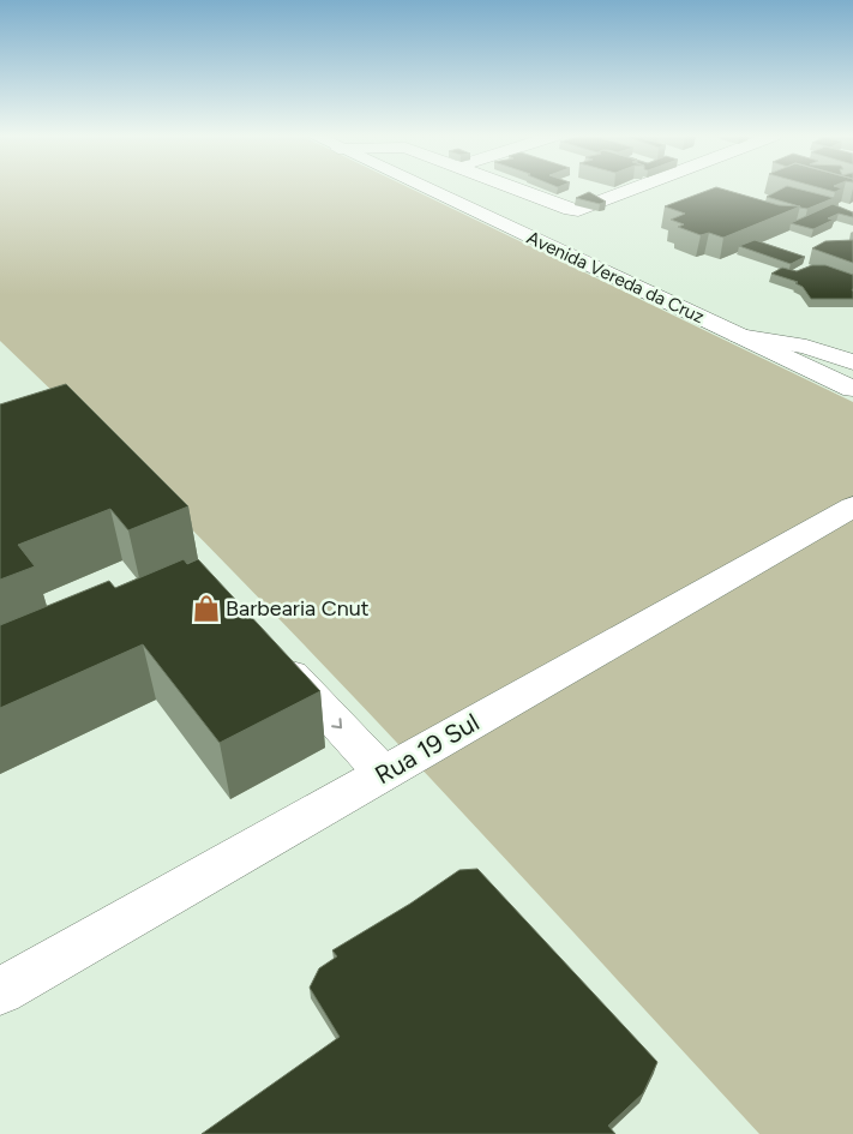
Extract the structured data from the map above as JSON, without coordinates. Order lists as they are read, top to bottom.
{
  "streets": {
    "street": ["Avenida Vereda da Cruz", "Rua 19 Sul"]
  },
  "places": {
    "shop": ["Barbearia Cnut"]
  }
}
